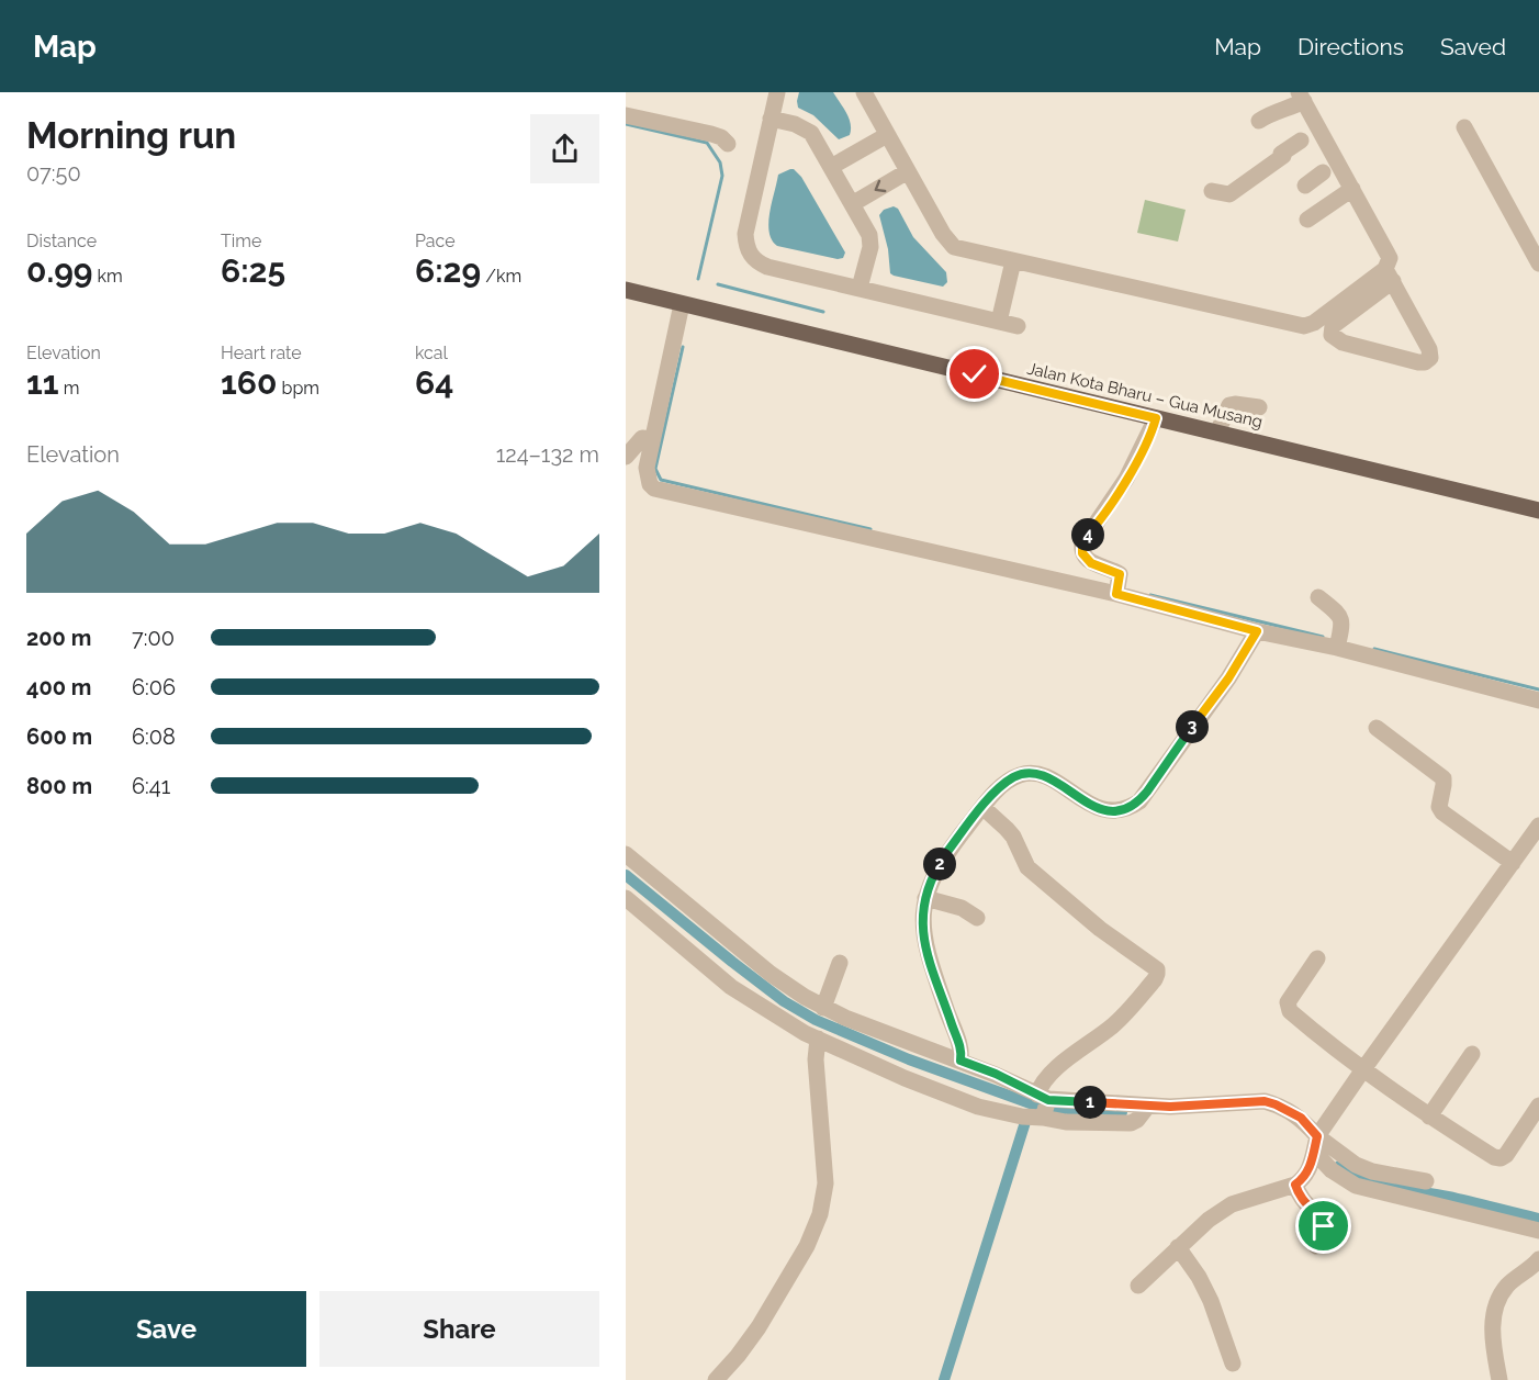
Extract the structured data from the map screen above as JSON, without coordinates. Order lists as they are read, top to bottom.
{
  "streets": {
    "main road": ["Jalan Kota Bharu – Gua Musang"]
  },
  "page": {
    "header": "Map",
    "nav": ["Map", "Directions", "Saved"],
    "heading": ["Morning run", "07:50"],
    "stats": [
      ["Distance", "0.99 km"],
      ["Time", "6:25"],
      ["Pace", "6:29 /km"],
      ["Elevation", "11 m"],
      ["Heart rate", "160 bpm"],
      ["kcal", "64"]
    ],
    "chart": ["Elevation", "124–132 m"],
    "pins": [
      "4",
      "3",
      "2",
      "1"
    ],
    "list": [
      {
        "name": "200 m",
        "note": "7:00"
      },
      {
        "name": "400 m",
        "note": "6:06"
      },
      {
        "name": "600 m",
        "note": "6:08"
      },
      {
        "name": "800 m",
        "note": "6:41"
      }
    ],
    "buttons": ["Save", "Share"]
  }
}
